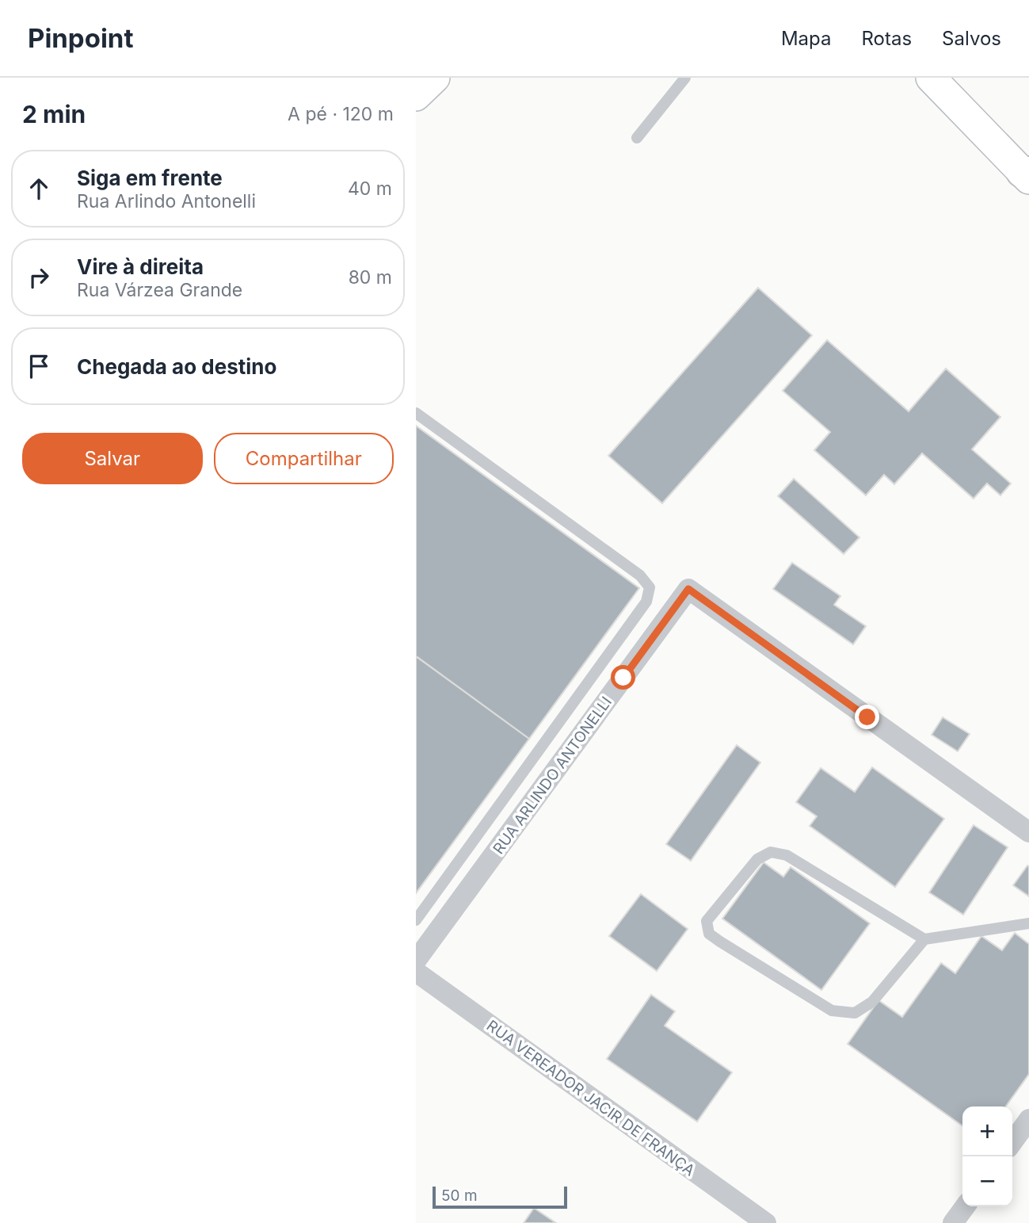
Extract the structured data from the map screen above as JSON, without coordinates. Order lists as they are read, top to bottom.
{
  "streets": {
    "street": ["RUA ARLINDO ANTONELLI", "RUA VEREADOR JACIR DE FRANÇA"]
  },
  "scale_bar": "50 m",
  "page": {
    "header": "Pinpoint",
    "nav": ["Mapa", "Rotas", "Salvos"],
    "heading": ["2 min", "A pé · 120 m"],
    "list": [
      ["Siga em frente", "Rua Arlindo Antonelli", "40 m"],
      ["Vire à direita", "Rua Várzea Grande", "80 m"],
      "Chegada ao destino"
    ],
    "buttons": ["Salvar", "Compartilhar"],
    "map_buttons": ["+", "−"],
    "scale": "50 m"
  }
}
